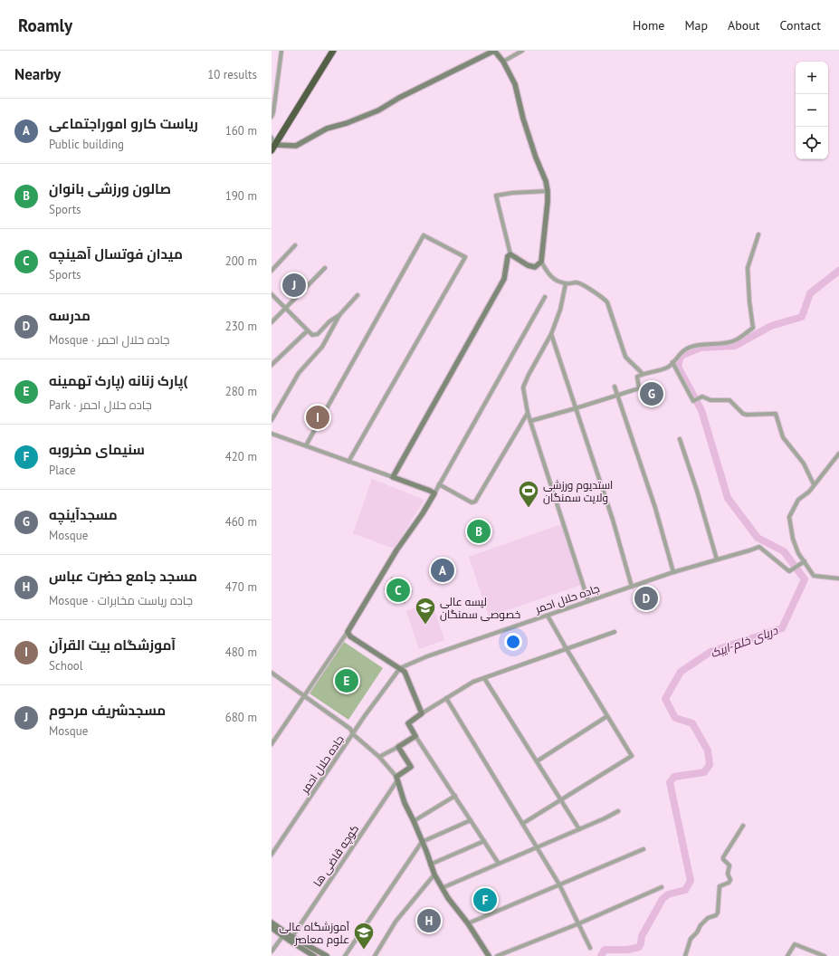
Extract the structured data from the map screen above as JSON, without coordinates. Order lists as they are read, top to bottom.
{
  "streets": {
    "street": ["جاده حلال احمر", "کوچه قاضی ها"]
  },
  "water": ["دریای خلم-ایبک"],
  "places": {
    "sports": ["استدیوم ورزشی ولایت سمنگان"],
    "school or university": ["لیسه عالی خصوصی سمنگان", "آموزشگاه عالی علوم معاصر"]
  },
  "page": {
    "header": "Roamly",
    "nav": [
      "Home",
      "Map",
      "About",
      "Contact"
    ],
    "heading": ["Nearby", "10 results"],
    "map_buttons": ["+", "−"],
    "list": [
      {
        "mark": "A",
        "name": "ریاست کارو اموراجتماعی",
        "note": "Public building",
        "value": "160 m"
      },
      {
        "mark": "B",
        "name": "صالون ورزشی بانوان",
        "note": "Sports",
        "value": "190 m"
      },
      {
        "mark": "C",
        "name": "میدان فوتسال آهینچه",
        "note": "Sports",
        "value": "200 m"
      },
      {
        "mark": "D",
        "name": "مدرسه",
        "note": "Mosque · جاده حلال احمر",
        "value": "230 m"
      },
      {
        "mark": "E",
        "name": "پارک زنانه (پارک تهمینه(",
        "note": "Park · جاده حلال احمر",
        "value": "280 m"
      },
      {
        "mark": "F",
        "name": "سنیمای مخروبه",
        "note": "Place",
        "value": "420 m"
      },
      {
        "mark": "G",
        "name": "مسجدآینچه",
        "note": "Mosque",
        "value": "460 m"
      },
      {
        "mark": "H",
        "name": "مسجد جامع حضرت عباس",
        "note": "Mosque · جاده ریاست مخابرات",
        "value": "470 m"
      },
      {
        "mark": "I",
        "name": "آموزشگاه بیت القرآن",
        "note": "School",
        "value": "480 m"
      },
      {
        "mark": "J",
        "name": "مسجدشریف مرحوم",
        "note": "Mosque",
        "value": "680 m"
      }
    ],
    "pins": [
      "J",
      "G",
      "I",
      "B",
      "A",
      "C",
      "D",
      "E",
      "F",
      "H"
    ]
  }
}
